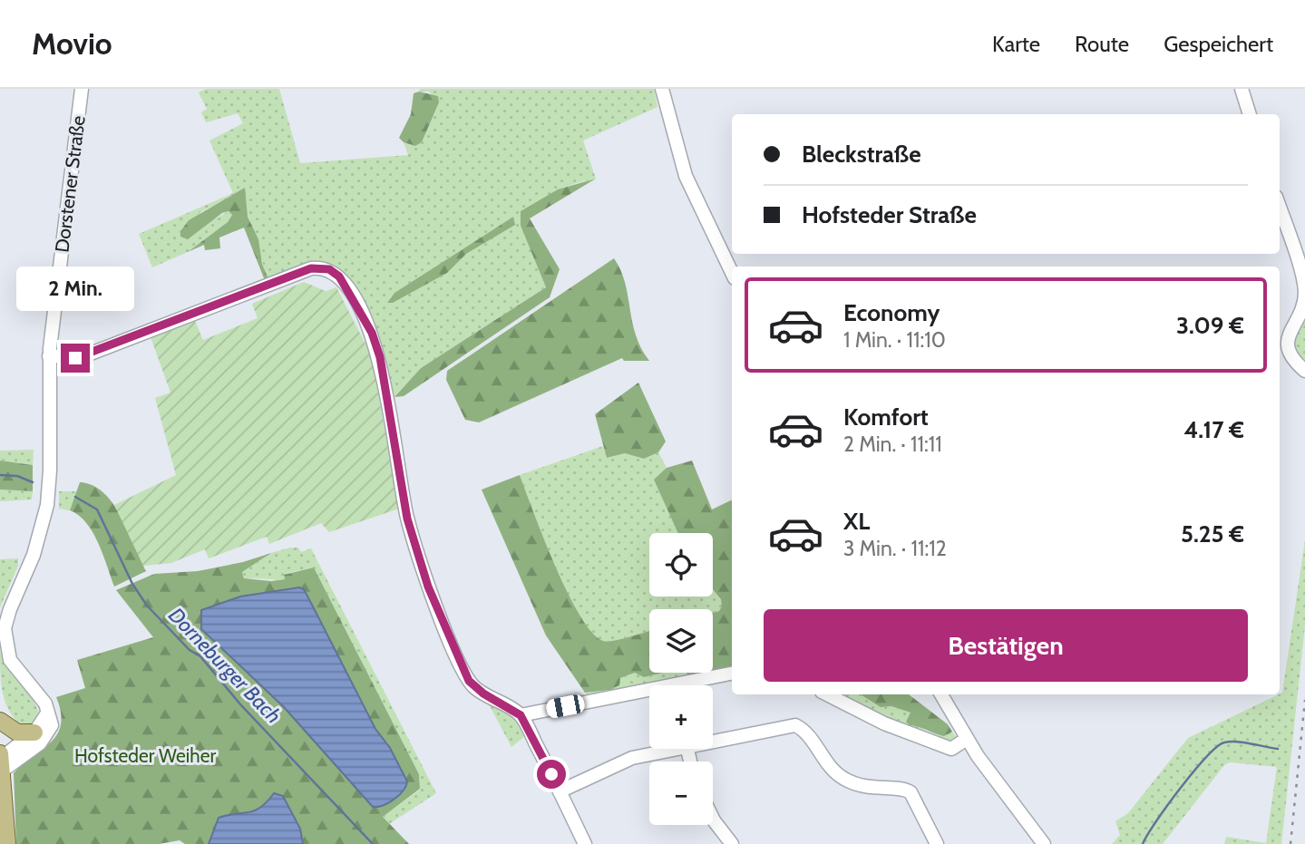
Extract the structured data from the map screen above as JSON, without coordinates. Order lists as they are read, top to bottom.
{
  "streets": {
    "street": ["Dorstener Straße"]
  },
  "water": ["Dorneburger Bach"],
  "parks": ["Hofsteder Weiher"],
  "page": {
    "header": "Movio",
    "nav": ["Karte", "Route", "Gespeichert"],
    "banner": ["Bleckstraße", "Hofsteder Straße"],
    "bubble": "2 Min.",
    "list": [
      {
        "name": "Economy",
        "note": "1 Min. · 11:10",
        "value": "3.09 €"
      },
      {
        "name": "Komfort",
        "note": "2 Min. · 11:11",
        "value": "4.17 €"
      },
      {
        "name": "XL",
        "note": "3 Min. · 11:12",
        "value": "5.25 €"
      }
    ],
    "map_buttons": ["+", "−"],
    "buttons": "Bestätigen"
  }
}
